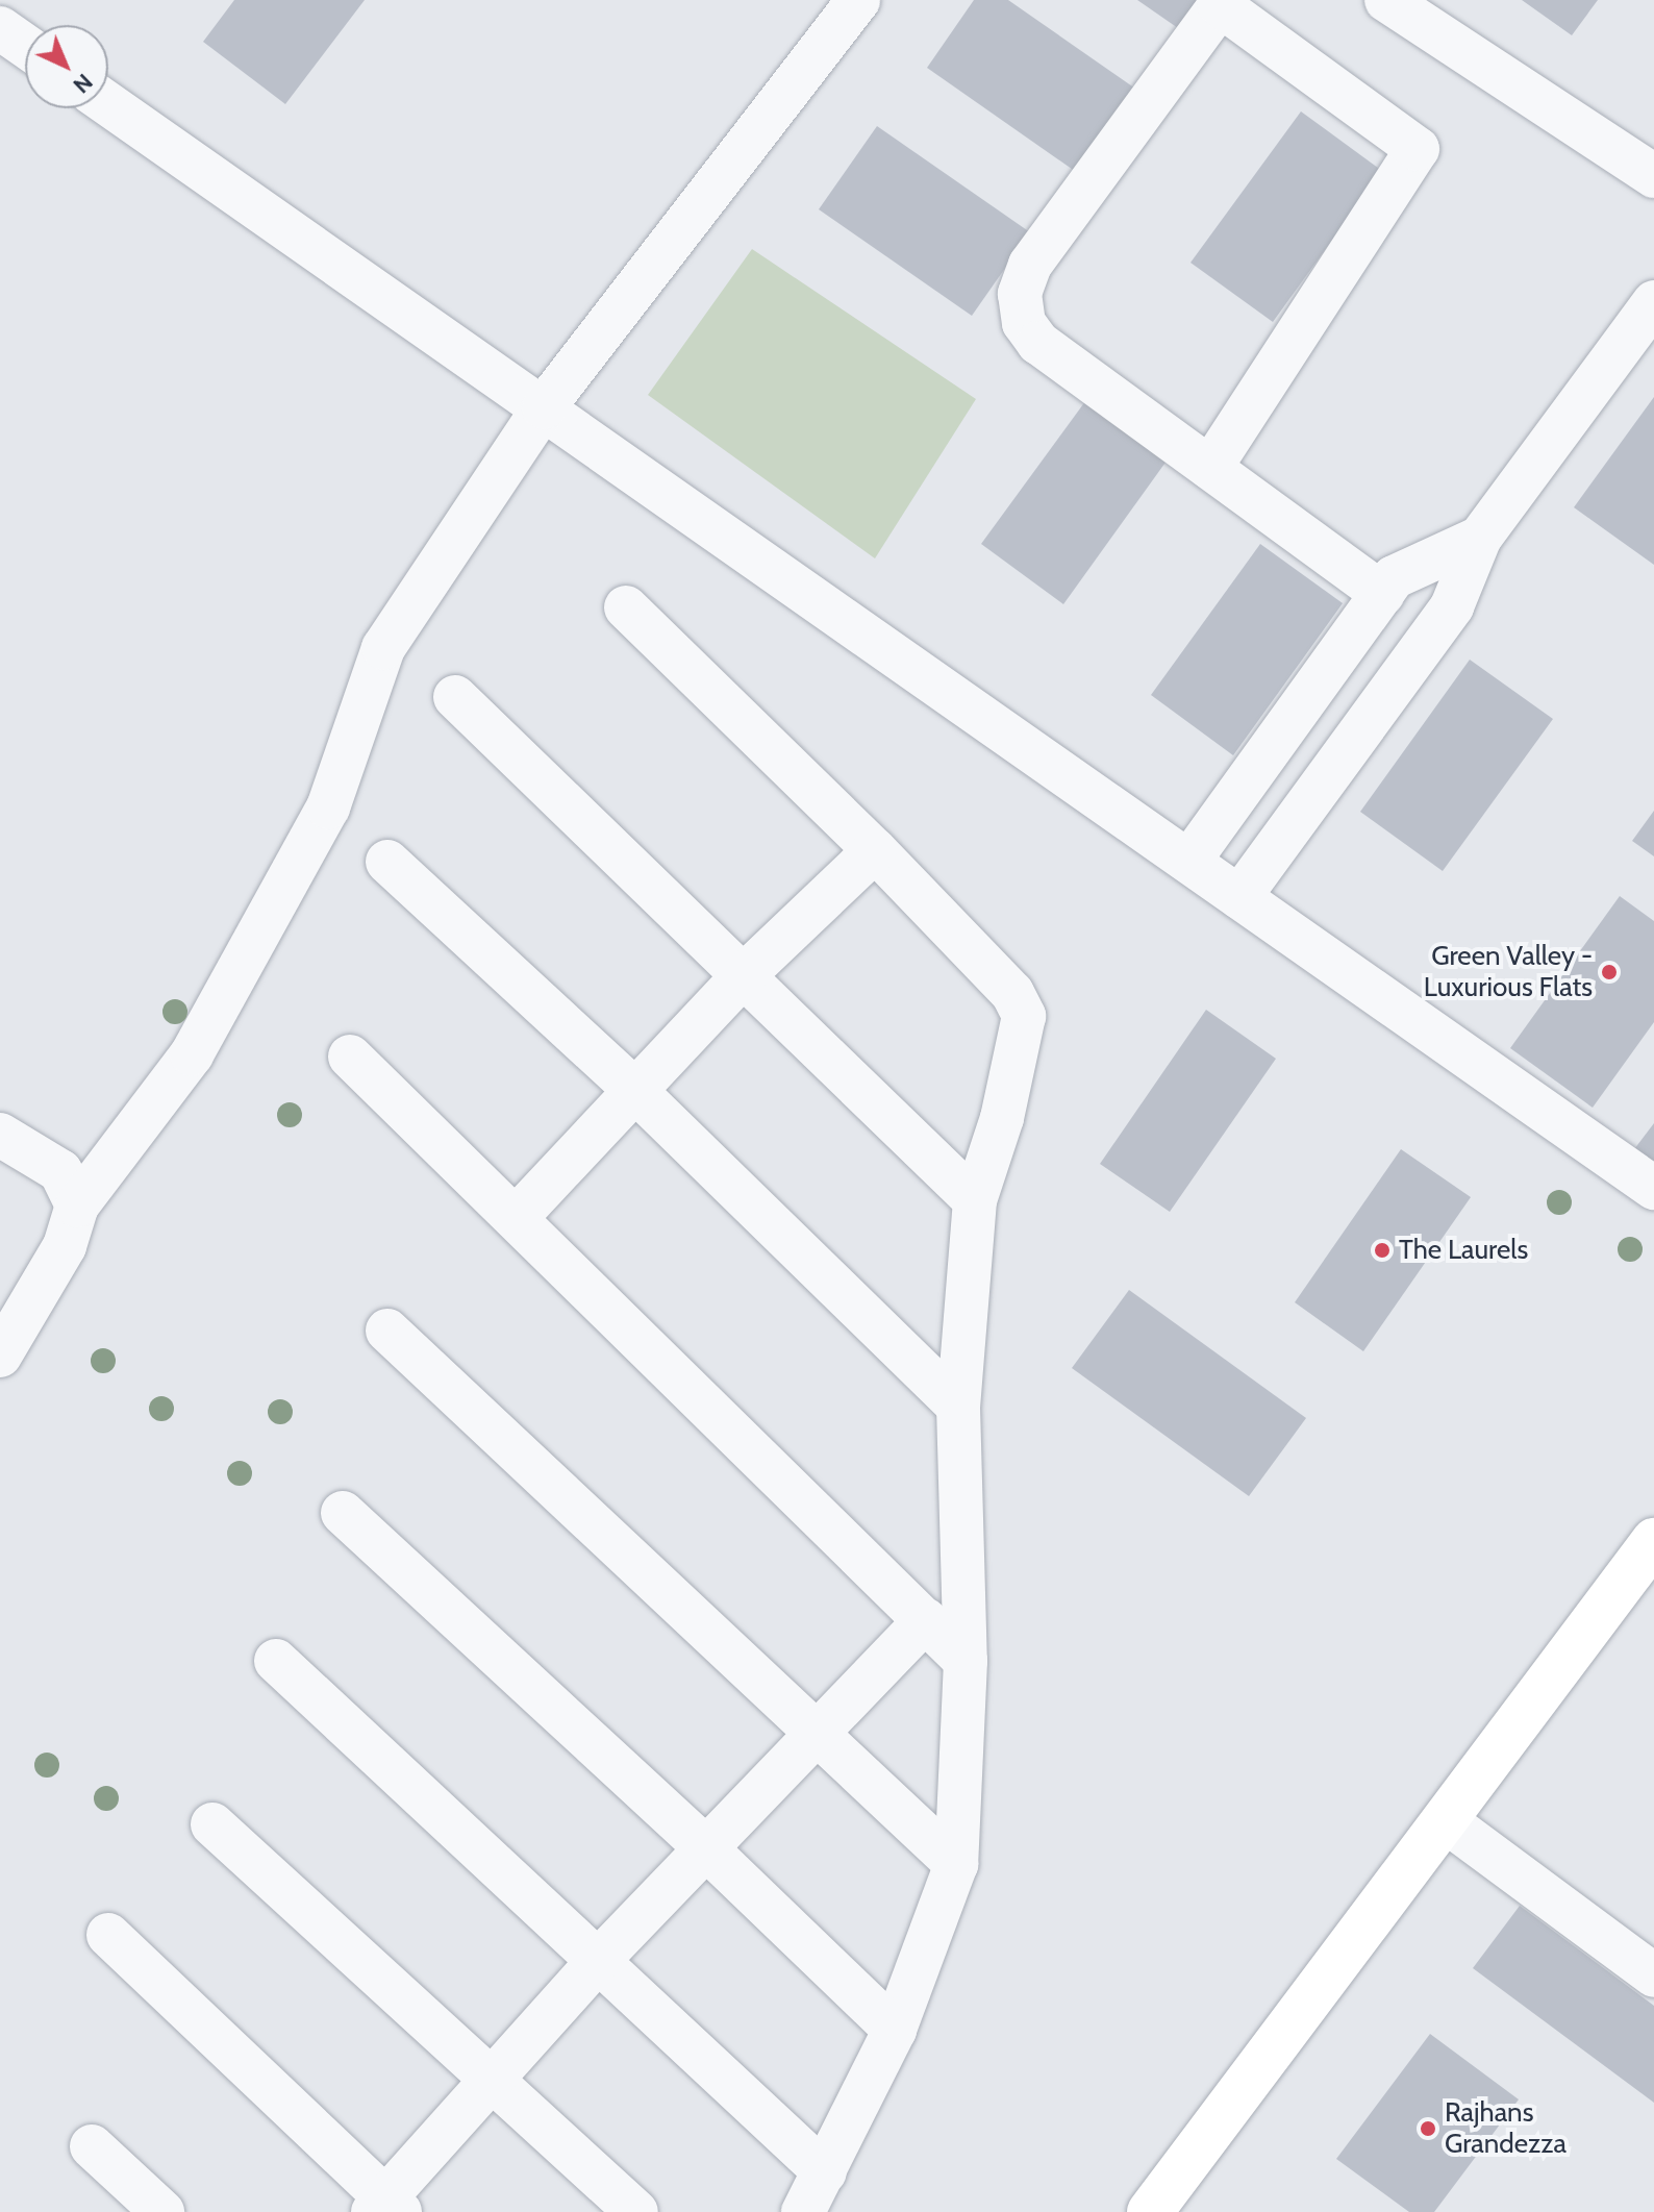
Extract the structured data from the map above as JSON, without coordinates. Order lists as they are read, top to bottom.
{
  "places": ["Green Valley - Luxurious Flats", "The Laurels", "Rajhans Grandezza"],
  "north": "bottom right"
}
